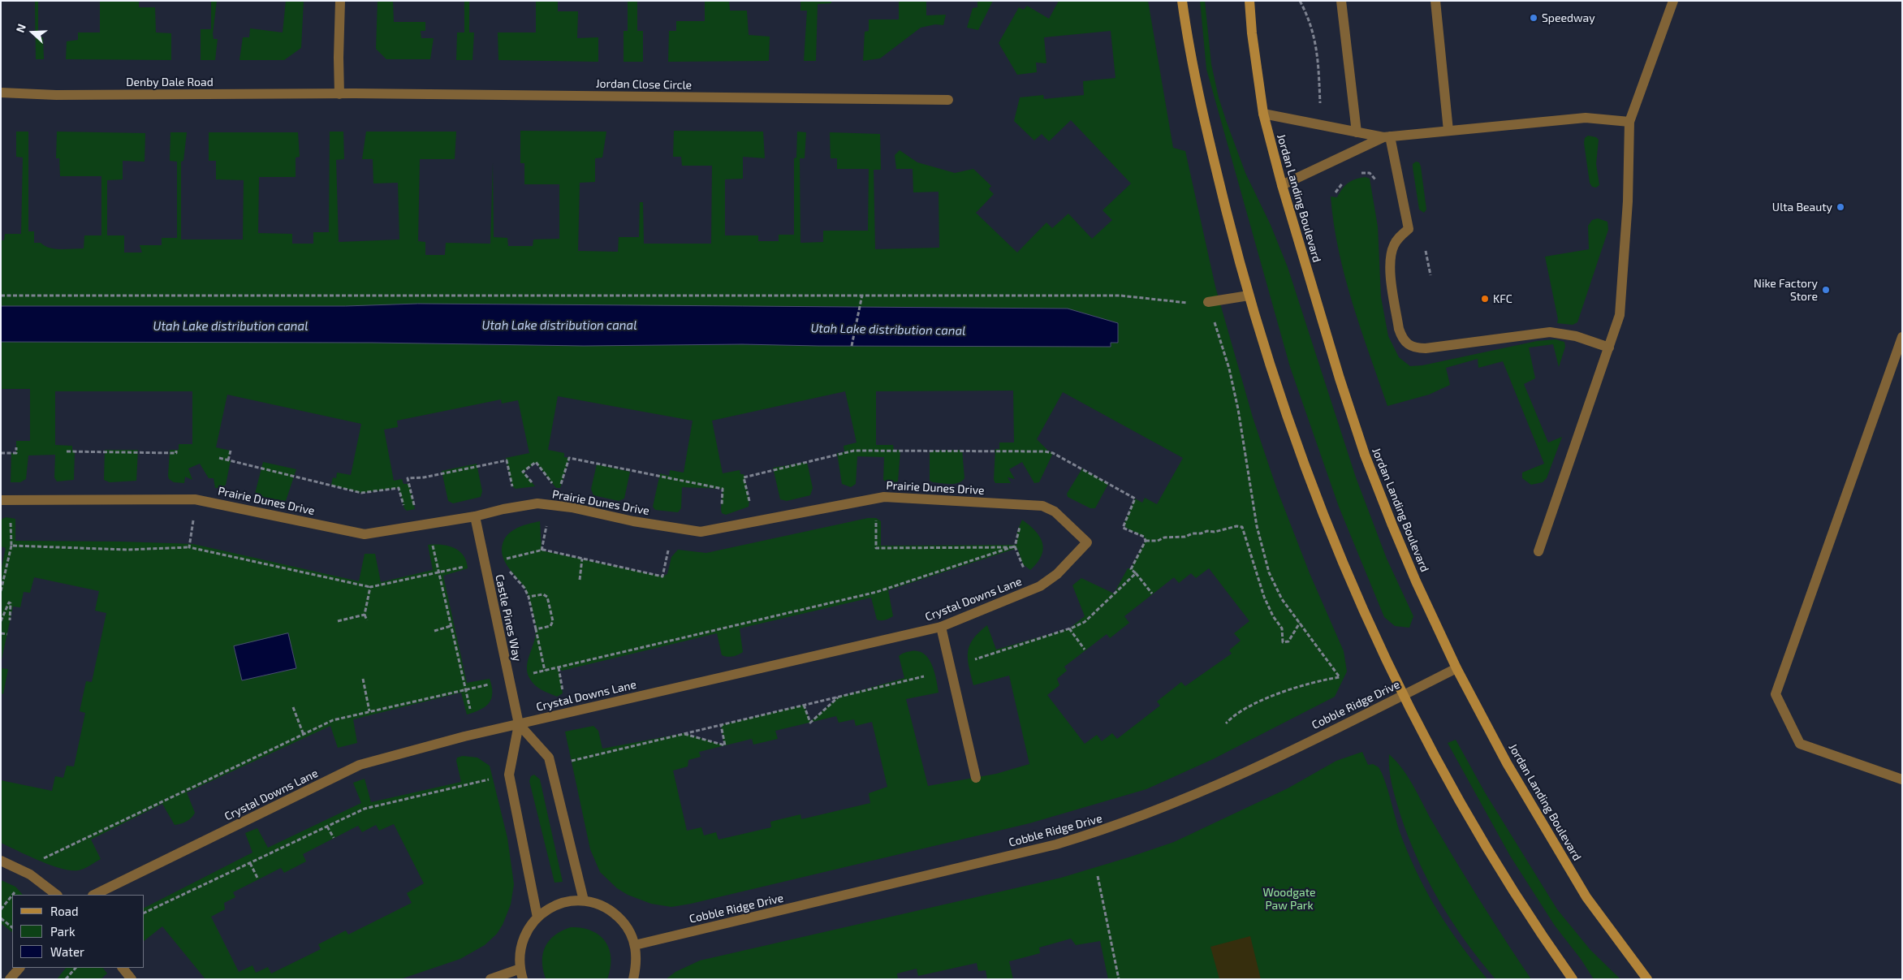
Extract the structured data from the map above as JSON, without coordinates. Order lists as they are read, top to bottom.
{
  "streets": {
    "main road": ["Jordan Landing Boulevard"],
    "street": [
      "Denby Dale Road",
      "Jordan Close Circle",
      "Prairie Dunes Drive",
      "Crystal Downs Lane",
      "Castle Pines Way",
      "Cobble Ridge Drive"
    ]
  },
  "crossings": [
    ["Denby Dale Road", "Jordan Close Circle"],
    ["Jordan Landing Boulevard", "Cobble Ridge Drive"],
    ["Prairie Dunes Drive", "Crystal Downs Lane"],
    ["Prairie Dunes Drive", "Castle Pines Way"],
    ["Crystal Downs Lane", "Castle Pines Way"]
  ],
  "water": ["Utah Lake distribution canal"],
  "parks": ["Woodgate Paw Park"],
  "places": [
    "Speedway",
    "Ulta Beauty",
    "Nike Factory Store",
    "KFC"
  ],
  "legend": ["Road", "Park", "Water"],
  "north": "left"
}
